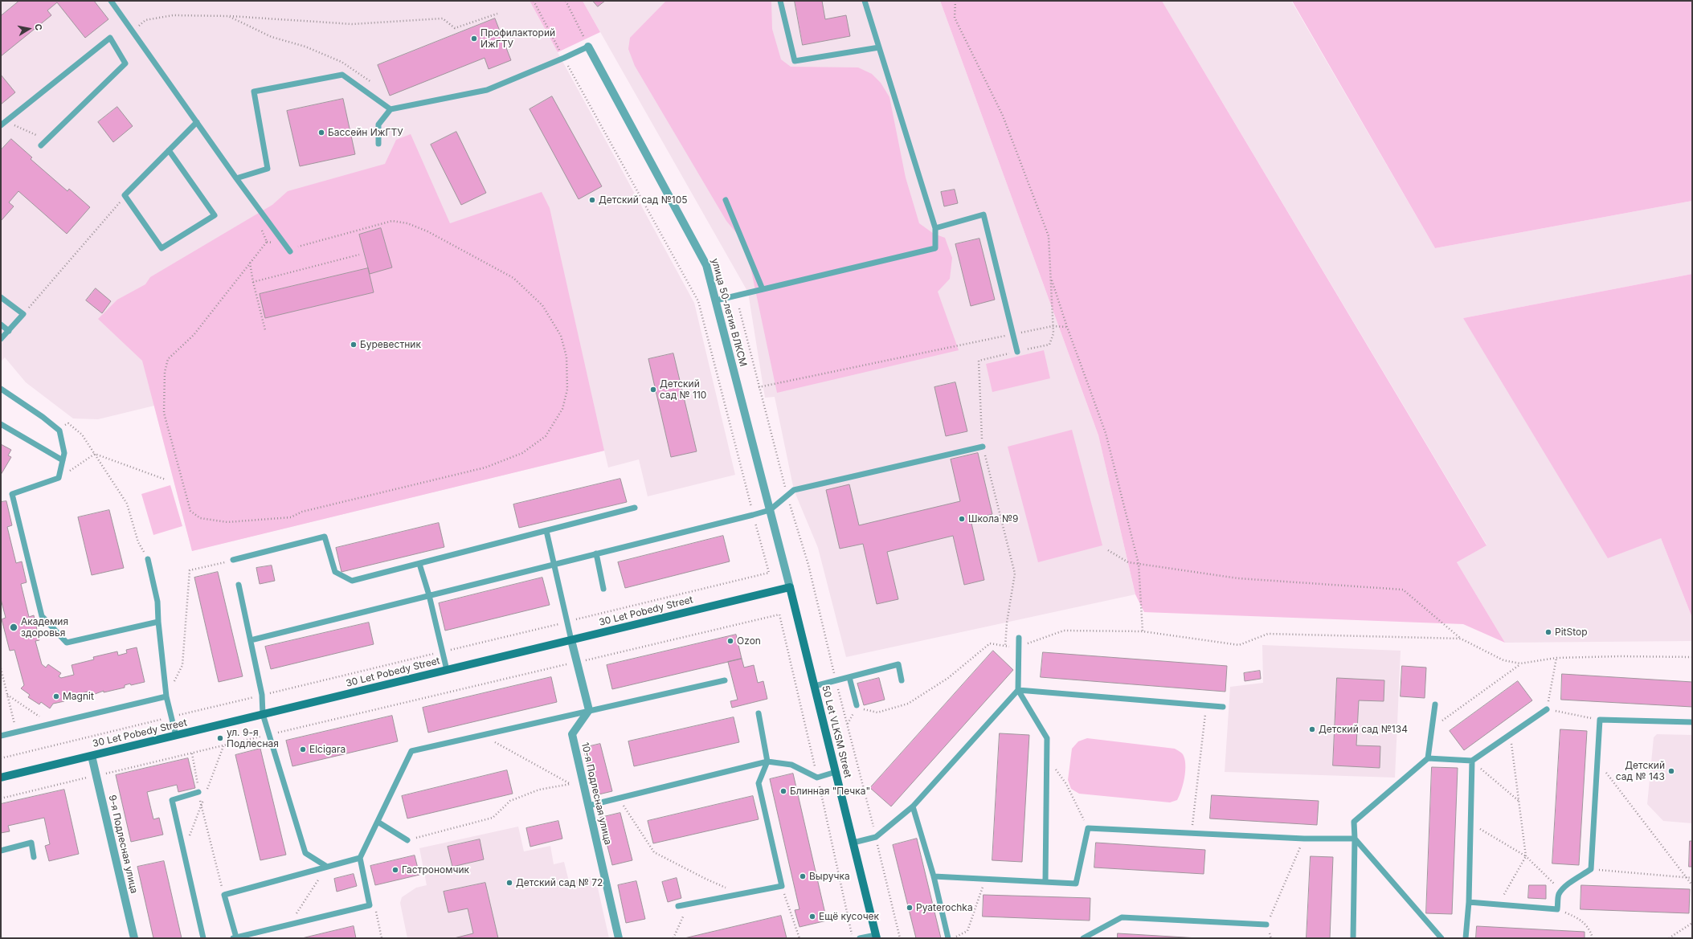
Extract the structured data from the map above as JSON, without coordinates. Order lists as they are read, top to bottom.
{
  "streets": {
    "main road": ["30 Let Pobedy Street", "50 Let VLKSM Street"],
    "street": ["улица 50-летия ВЛКСМ", "10-я Подлесная улица", "9-я Подлесная улица"]
  },
  "crossings": [
    ["улица 50-летия ВЛКСМ", "30 Let Pobedy Street"],
    ["улица 50-летия ВЛКСМ", "50 Let VLKSM Street"],
    ["30 Let Pobedy Street", "50 Let VLKSM Street"],
    ["30 Let Pobedy Street", "9-я Подлесная улица"]
  ],
  "places": [
    "Профилакторий ИжГТУ",
    "Бассейн ИжГТУ",
    "Детский сад №105",
    "Буревестник",
    "Детский сад № 110",
    "Школа №9",
    "Академия здоровья",
    "PitStop",
    "Ozon",
    "Magnit",
    "Детский сад №134",
    "ул. 9-я Подлесная",
    "Elcigara",
    "Детский сад № 143",
    "Блинная \"Печка\"",
    "Гастрономчик",
    "Выручка",
    "Детский сад № 72",
    "Pyaterochka",
    "Ещё кусочек"
  ],
  "north": "right"
}
